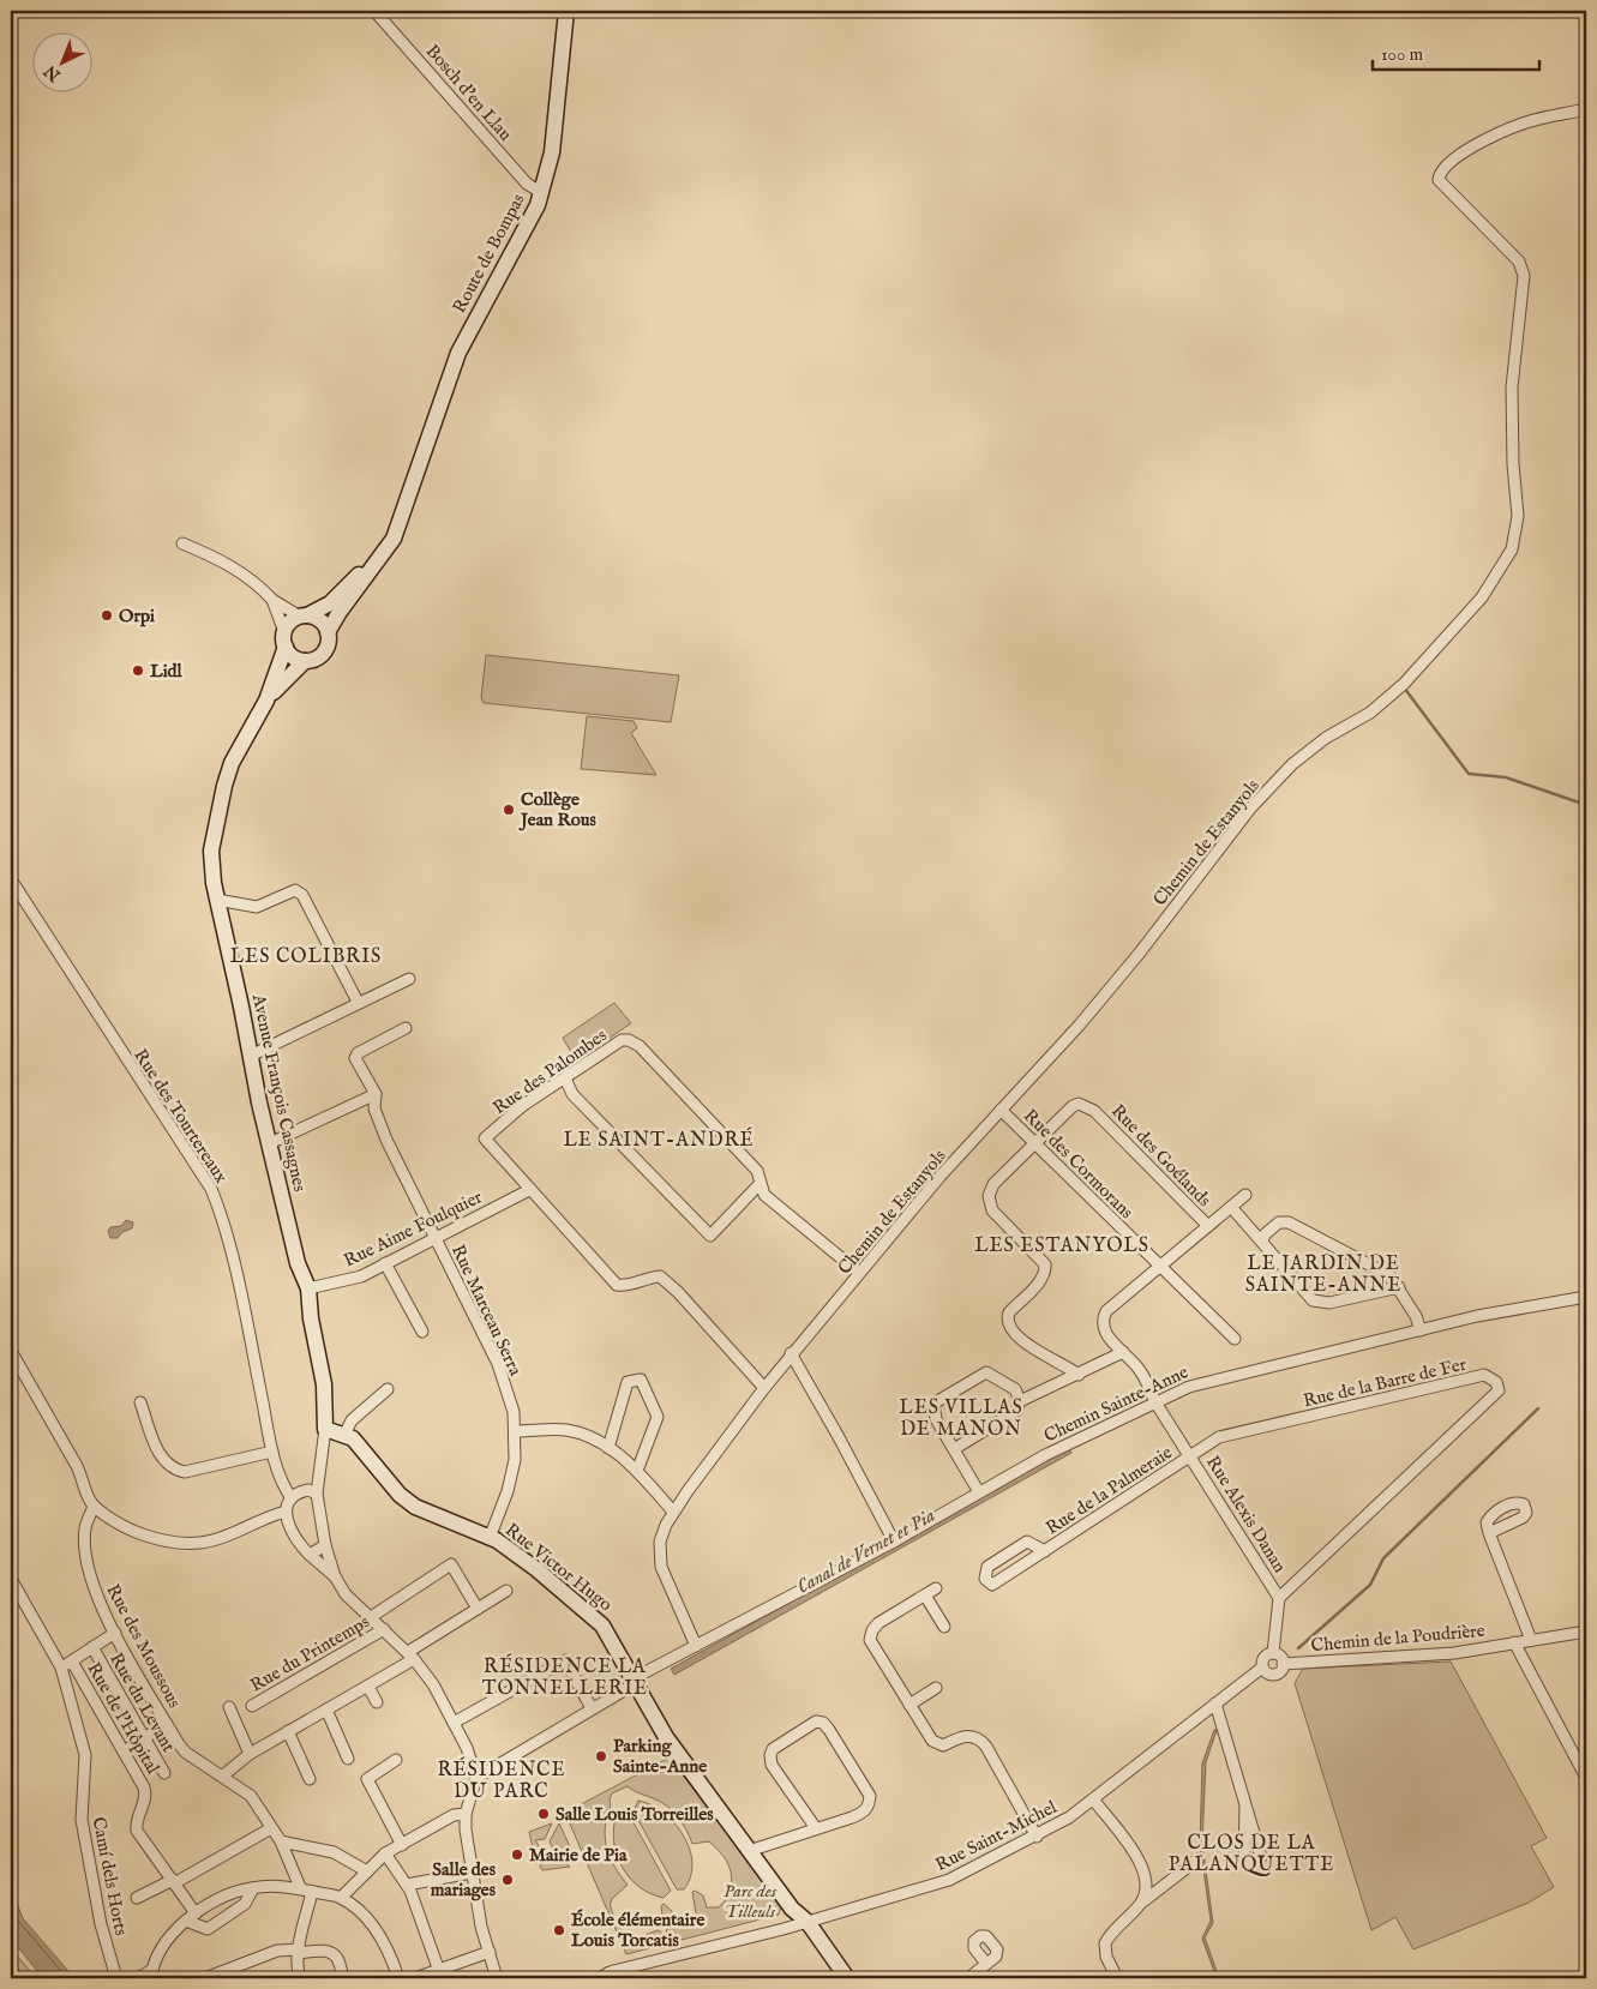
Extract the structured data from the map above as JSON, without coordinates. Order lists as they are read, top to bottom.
{
  "streets": {
    "main road": ["Route de Bompas", "Avenue François Cassagnes", "Rue Victor Hugo"],
    "street": [
      "Bosch d'en Llau",
      "Chemin de Estanyols",
      "Rue des Palombes",
      "Rue des Tourtereaux",
      "Rue des Goélands",
      "Rue des Cormorans",
      "Rue Aime Foulquier",
      "Rue Marceau Serra",
      "Rue de la Barre de Fer",
      "Chemin Sainte-Anne",
      "Rue de la Palmeraie",
      "Rue Alexis Danan",
      "Chemin de la Poudrière",
      "Rue des Moussous",
      "Rue du Printemps",
      "Rue du Levant",
      "Rue de l'Hôpital",
      "Rue Saint-Michel",
      "Camí dels Horts"
    ]
  },
  "crossings": [
    ["Bosch d'en Llau", "Route de Bompas"],
    ["Route de Bompas", "Avenue François Cassagnes"],
    ["Chemin de Estanyols", "Rue des Palombes"],
    ["Chemin de Estanyols", "Rue des Cormorans"],
    ["Chemin de Estanyols", "Chemin Sainte-Anne"],
    ["Rue des Palombes", "Rue Aime Foulquier"],
    ["Avenue François Cassagnes", "Rue Aime Foulquier"],
    ["Avenue François Cassagnes", "Rue Victor Hugo"],
    ["Rue des Goélands", "Rue des Cormorans"],
    ["Rue des Cormorans", "Rue Alexis Danan"],
    ["Rue Aime Foulquier", "Rue Marceau Serra"],
    ["Rue Marceau Serra", "Rue Victor Hugo"],
    ["Rue de la Barre de Fer", "Rue de la Palmeraie"],
    ["Rue de la Barre de Fer", "Rue Alexis Danan"],
    ["Chemin Sainte-Anne", "Rue Alexis Danan"],
    ["Chemin Sainte-Anne", "Rue Victor Hugo"],
    ["Rue de la Palmeraie", "Rue Alexis Danan"],
    ["Rue Alexis Danan", "Chemin de la Poudrière"],
    ["Rue Alexis Danan", "Rue Saint-Michel"],
    ["Rue Victor Hugo", "Rue Saint-Michel"],
    ["Chemin de la Poudrière", "Rue Saint-Michel"],
    ["Rue de l'Hôpital", "Camí dels Horts"]
  ],
  "districts": [
    "LES COLIBRIS",
    "LE SAINT-ANDRÉ",
    "LES ESTANYOLS",
    "LE JARDIN DE SAINTE-ANNE",
    "LES VILLAS DE MANON",
    "RÉSIDENCE LA TONNELLERIE",
    "RÉSIDENCE DU PARC",
    "CLOS DE LA PALANQUETTE"
  ],
  "water": ["Canal de Vernet et Pia"],
  "parks": ["Parc des Tilleuls"],
  "places": [
    "Orpi",
    "Lidl",
    "Collège Jean Rous",
    "Parking Sainte-Anne",
    "Salle Louis Torreilles",
    "Mairie de Pia",
    "Salle des mariages",
    "École élémentaire Louis Torcatis"
  ],
  "scale_bar": "100 m",
  "north": "bottom left"
}
